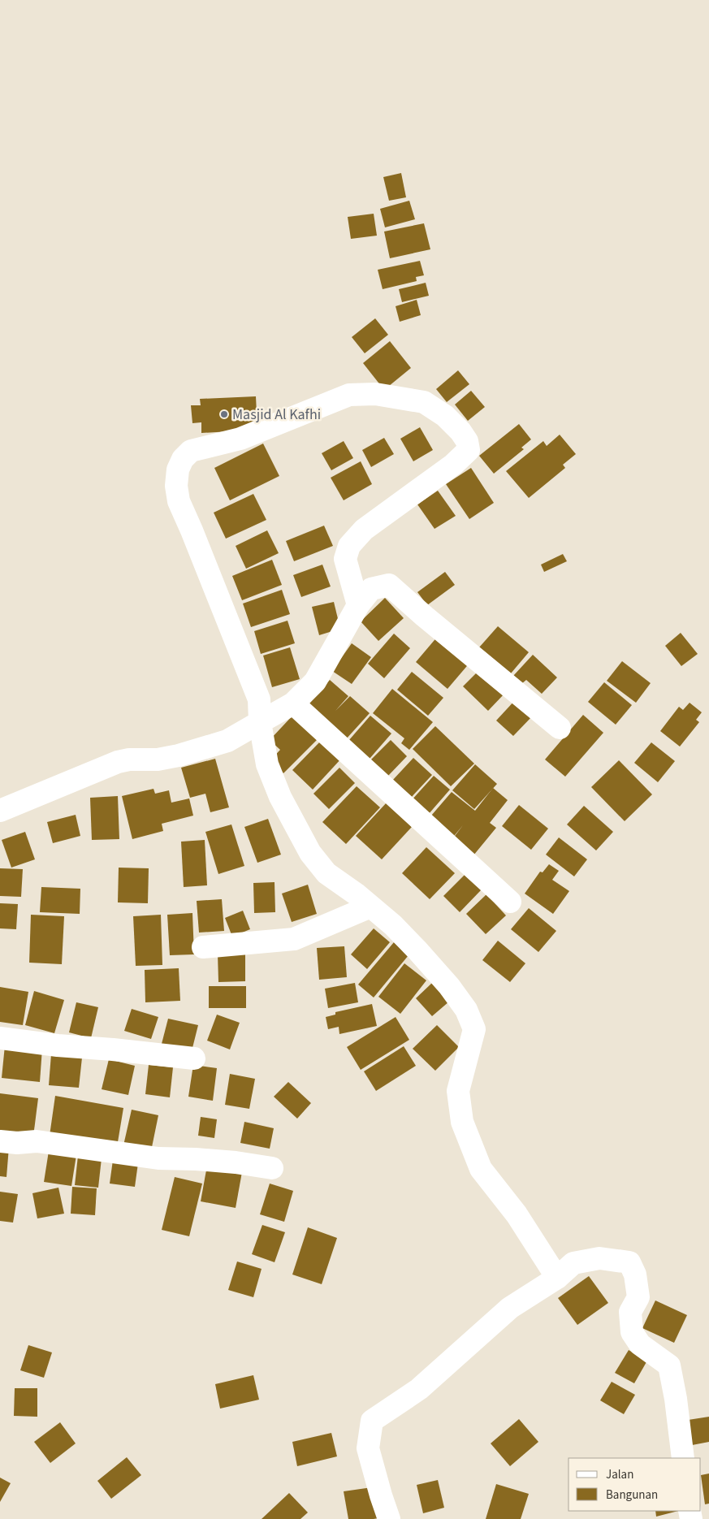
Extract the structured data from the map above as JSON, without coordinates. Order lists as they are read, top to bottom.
{
  "places": ["Masjid Al Kafhi"],
  "legend": ["Jalan", "Bangunan"]
}
